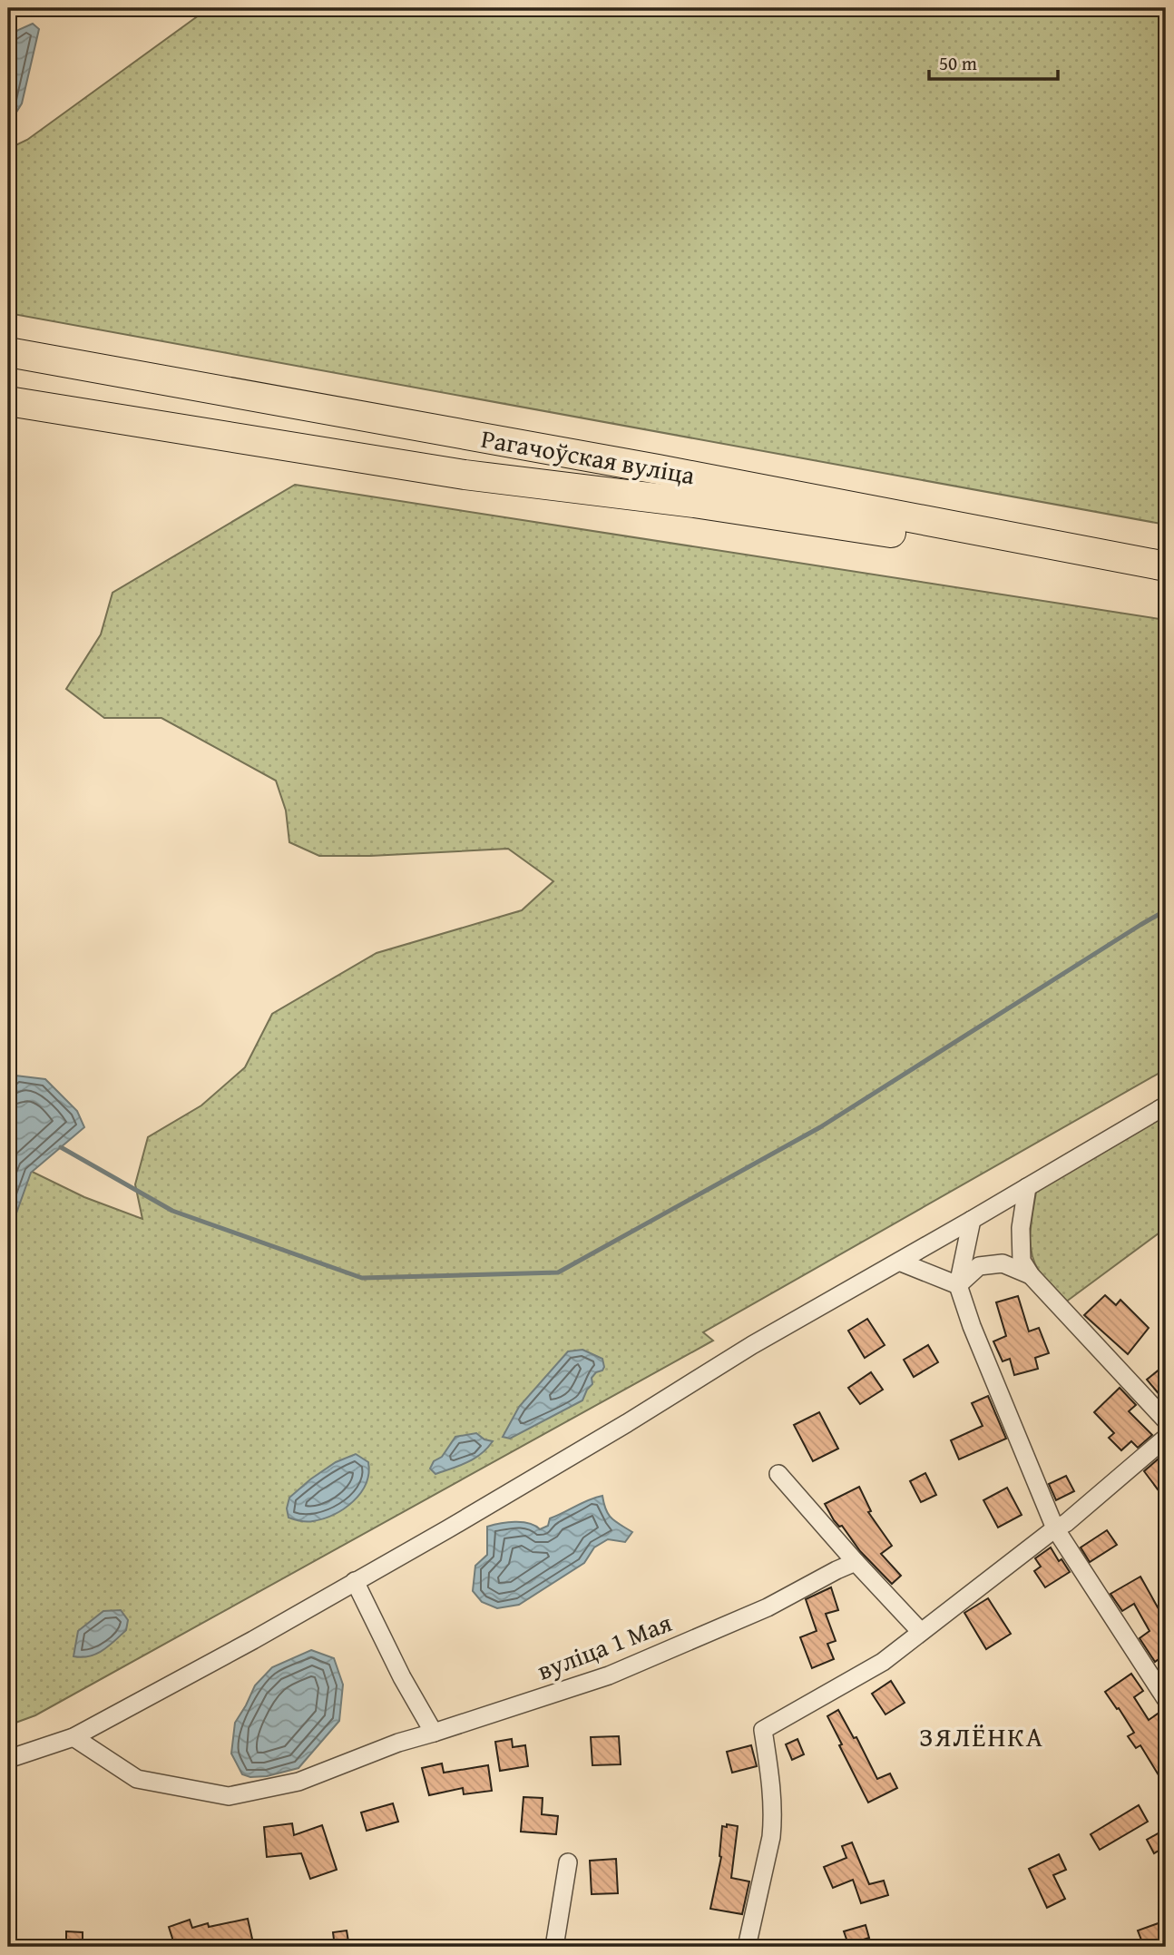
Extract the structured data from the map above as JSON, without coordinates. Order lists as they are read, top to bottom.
{
  "streets": {
    "main road": ["Рагачоўская вуліца"],
    "street": ["вуліца 1 Мая"]
  },
  "districts": ["ЗЯЛЁНКА"],
  "scale_bar": "50 m"
}
